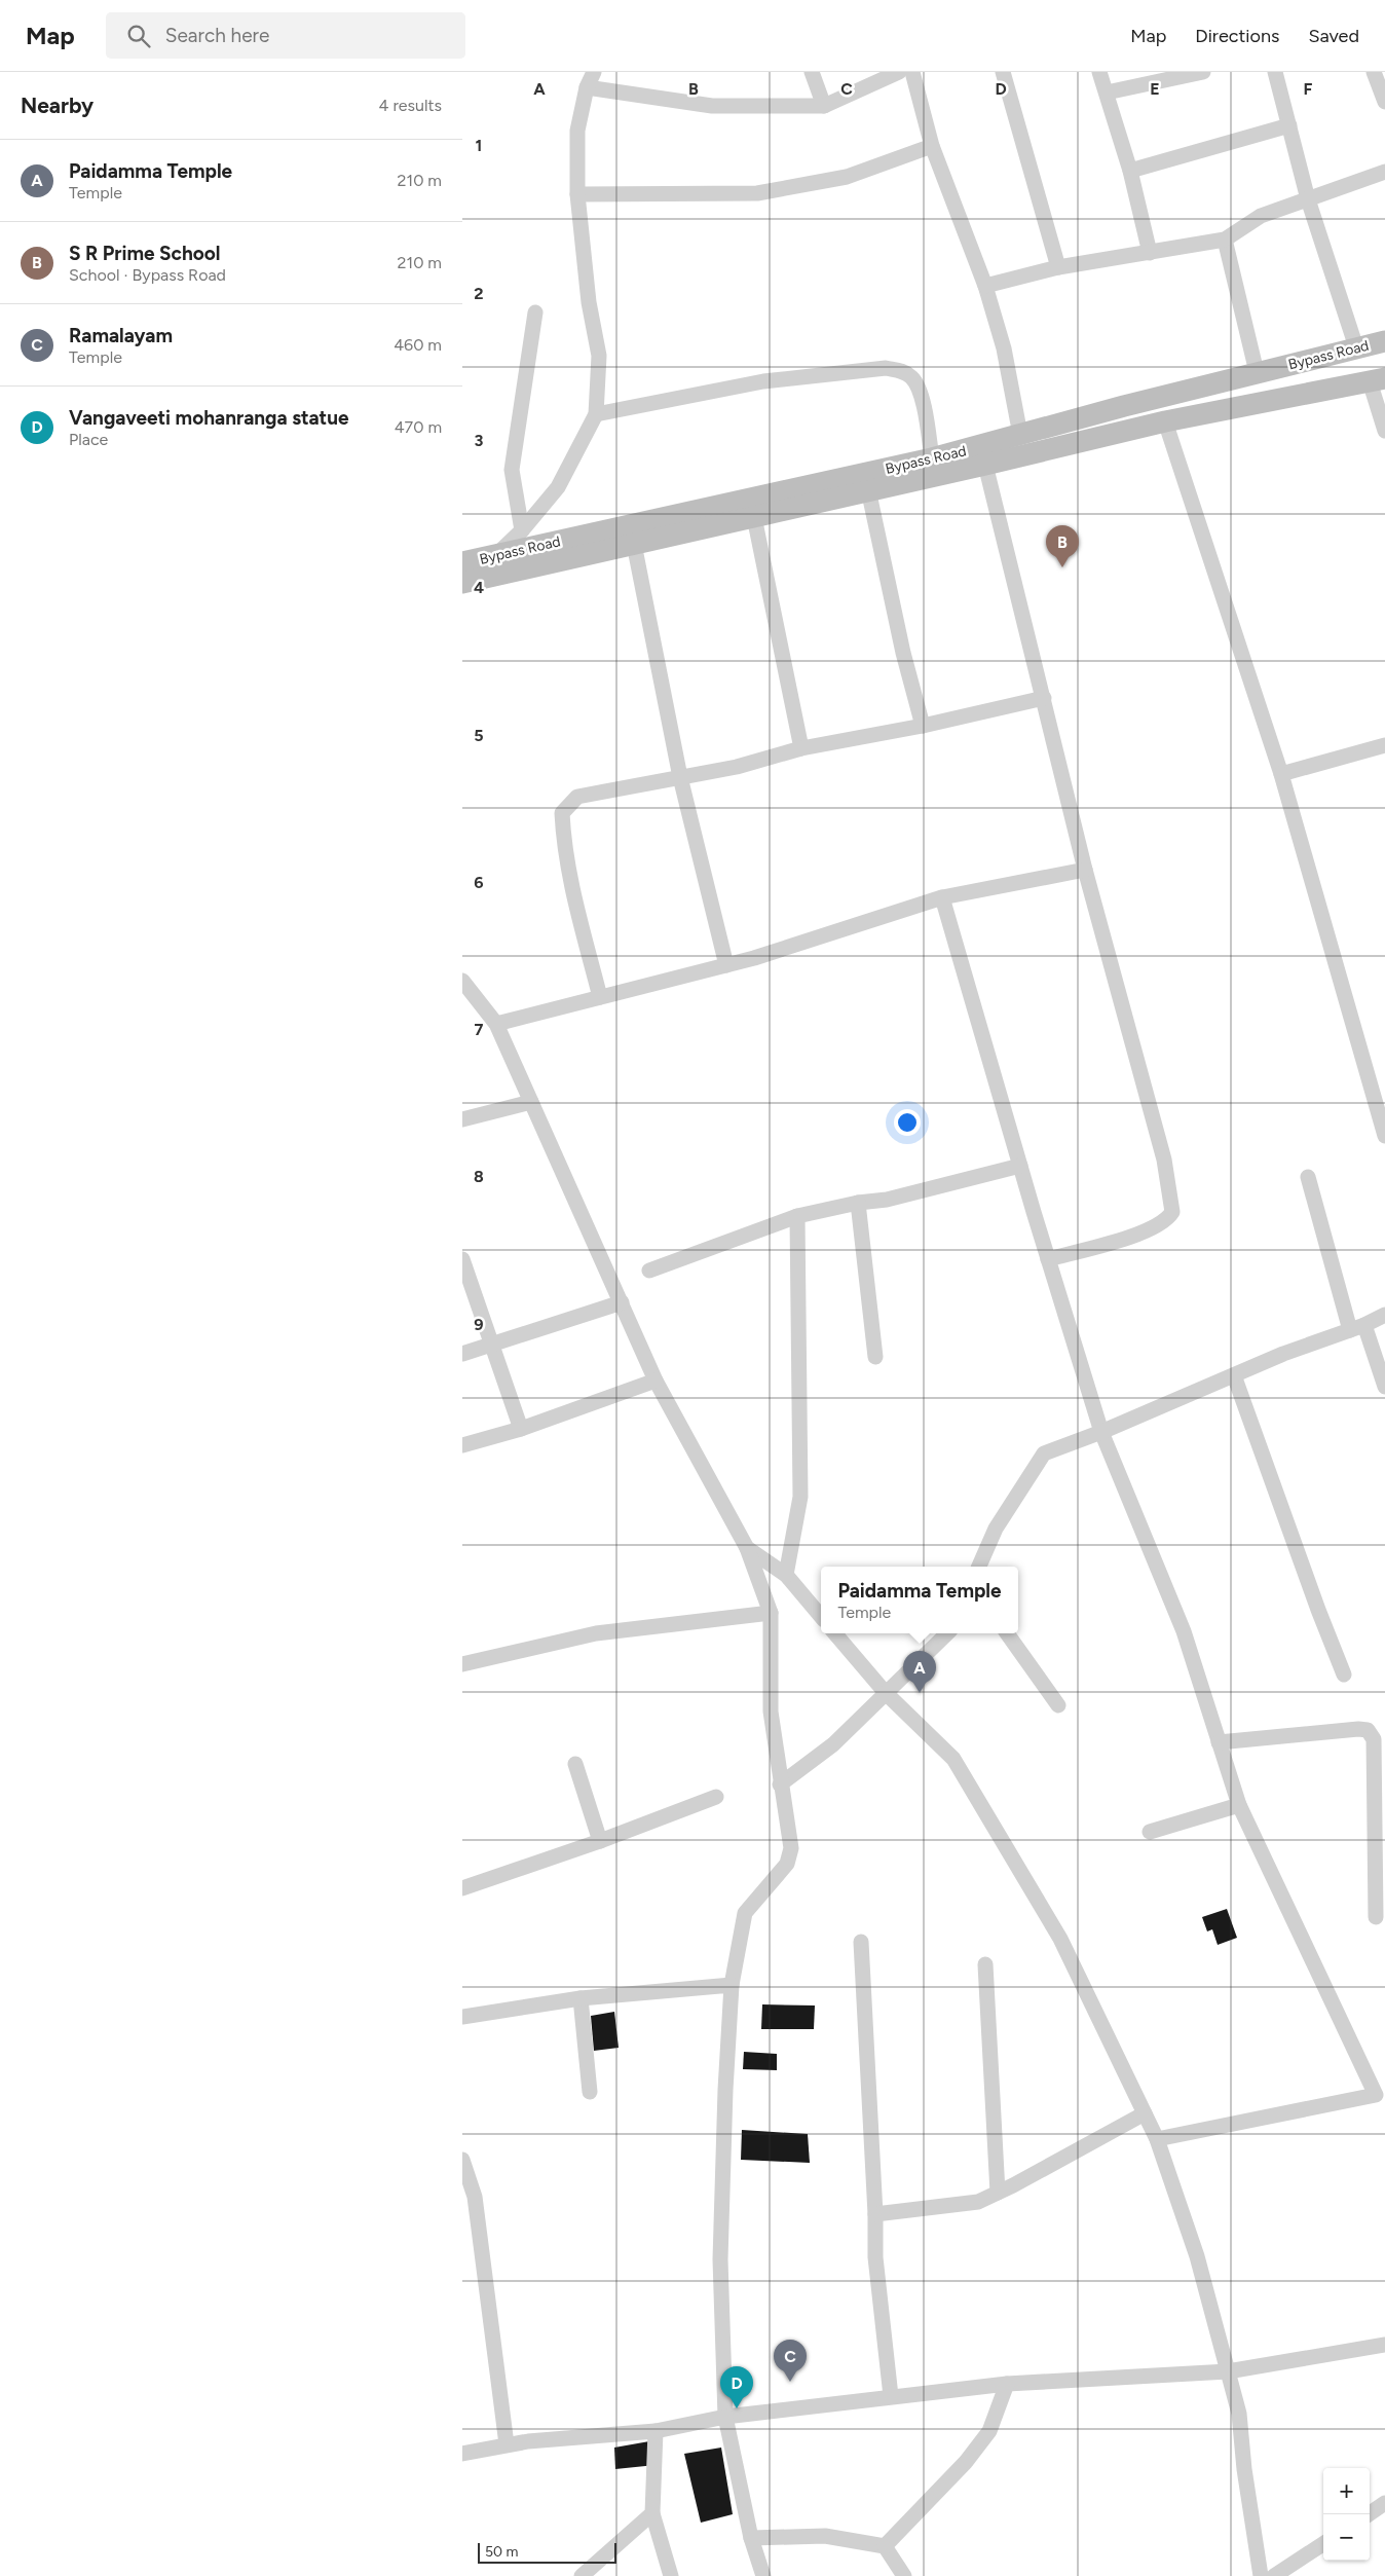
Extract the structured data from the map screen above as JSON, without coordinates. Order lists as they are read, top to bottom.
{
  "streets": {
    "main road": ["Bypass Road"]
  },
  "scale_bar": "50 m",
  "page": {
    "header": "Map",
    "search": "Search here",
    "nav": ["Map", "Directions", "Saved"],
    "heading": ["Nearby", "4 results"],
    "list": [
      {
        "mark": "A",
        "name": "Paidamma Temple",
        "note": "Temple",
        "value": "210 m"
      },
      {
        "mark": "B",
        "name": "S R Prime School",
        "note": "School · Bypass Road",
        "value": "210 m"
      },
      {
        "mark": "C",
        "name": "Ramalayam",
        "note": "Temple",
        "value": "460 m"
      },
      {
        "mark": "D",
        "name": "Vangaveeti mohanranga statue",
        "note": "Place",
        "value": "470 m"
      }
    ],
    "pins": [
      "B",
      "A",
      "C",
      "D"
    ],
    "popup": ["Paidamma Temple", "Temple"],
    "map_buttons": ["+", "−"],
    "scale": "50 m"
  },
  "grid": {
    "columns": [
      "A",
      "B",
      "C",
      "D",
      "E",
      "F"
    ],
    "rows": [
      "1",
      "2",
      "3",
      "4",
      "5",
      "6",
      "7",
      "8",
      "9"
    ]
  }
}
